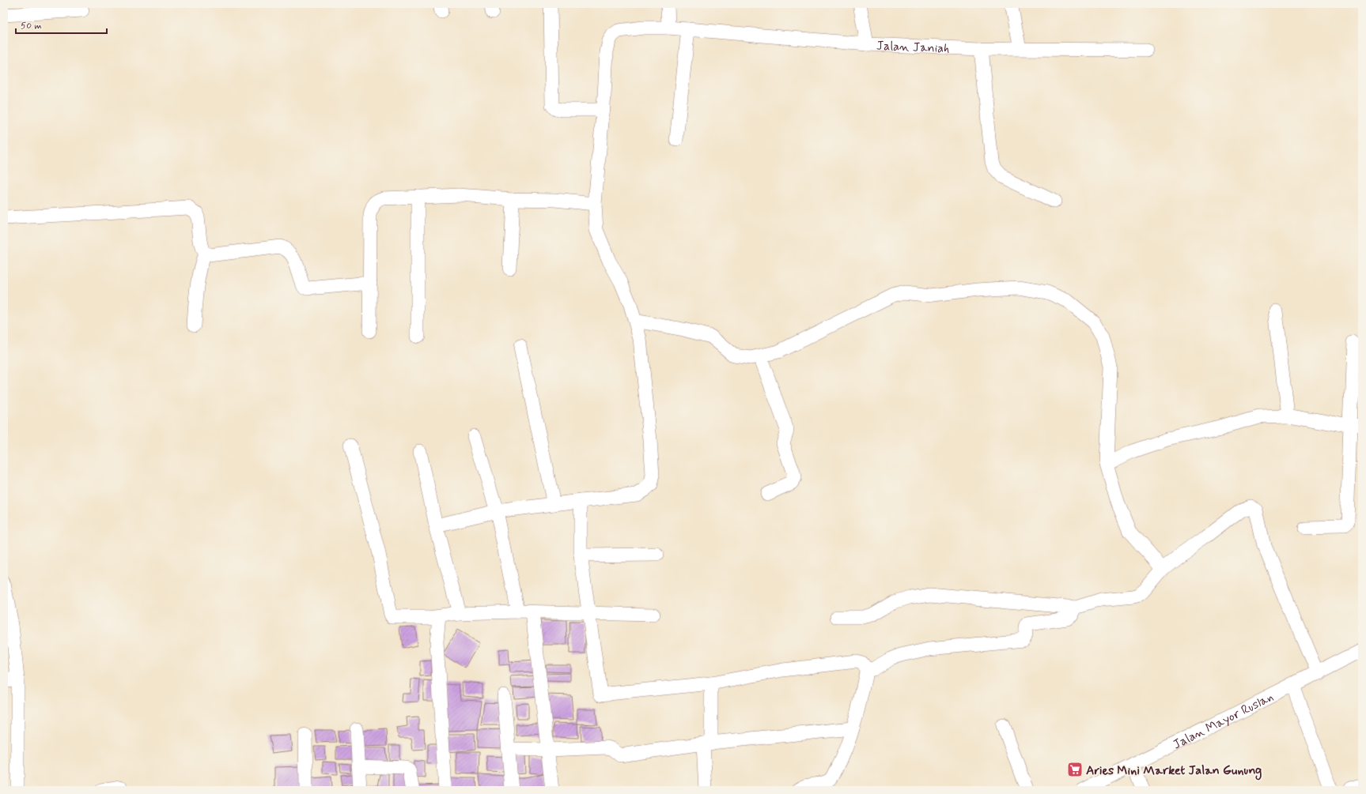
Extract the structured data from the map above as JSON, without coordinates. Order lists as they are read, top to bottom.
{
  "streets": {
    "street": ["Jalan Janiah", "Jalan Mayor Ruslan"]
  },
  "places": {
    "supermarket": ["Aries Mini Market Jalan Gunung"]
  },
  "scale_bar": "50 m"
}
